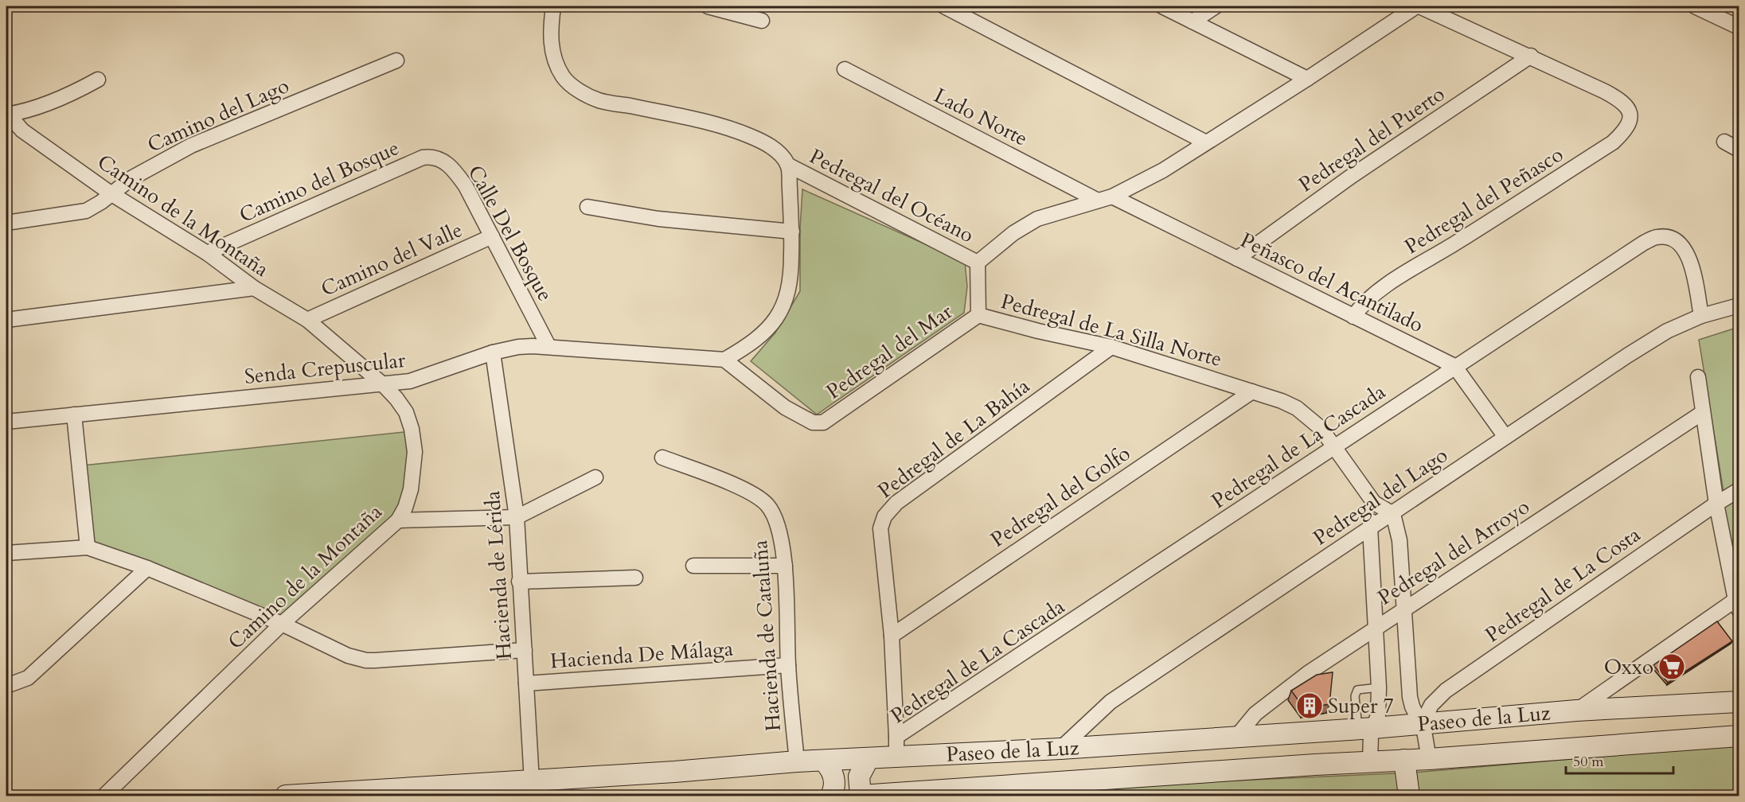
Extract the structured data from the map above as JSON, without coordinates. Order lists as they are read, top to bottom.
{
  "streets": {
    "street": [
      "Camino del Lago",
      "Lado Norte",
      "Pedregal del Puerto",
      "Camino del Bosque",
      "Pedregal del Océano",
      "Pedregal del Peñasco",
      "Camino de la Montaña",
      "Calle Del Bosque",
      "Camino del Valle",
      "Peñasco del Acantilado",
      "Pedregal de La Silla Norte",
      "Pedregal del Mar",
      "Senda Crepuscular",
      "Pedregal de La Bahía",
      "Pedregal de La Cascada",
      "Pedregal del Golfo",
      "Pedregal del Lago",
      "Pedregal del Arroyo",
      "Hacienda de Lérida",
      "Pedregal de La Costa",
      "Hacienda de Cataluña",
      "Hacienda De Málaga",
      "Paseo de la Luz"
    ]
  },
  "crossings": [
    ["Camino del Lago", "Camino de la Montaña"],
    ["Pedregal del Puerto", "Pedregal del Peñasco"],
    ["Pedregal del Puerto", "Peñasco del Acantilado"],
    ["Camino del Bosque", "Camino de la Montaña"],
    ["Camino del Bosque", "Calle Del Bosque"],
    ["Pedregal del Océano", "Pedregal de La Silla Norte"],
    ["Pedregal del Océano", "Pedregal del Mar"],
    ["Pedregal del Océano", "Senda Crepuscular"],
    ["Pedregal del Peñasco", "Peñasco del Acantilado"],
    ["Camino de la Montaña", "Camino del Valle"],
    ["Camino de la Montaña", "Senda Crepuscular"],
    ["Calle Del Bosque", "Camino del Valle"],
    ["Calle Del Bosque", "Senda Crepuscular"],
    ["Peñasco del Acantilado", "Pedregal de La Cascada"],
    ["Peñasco del Acantilado", "Pedregal del Lago"],
    ["Pedregal de La Silla Norte", "Pedregal del Mar"],
    ["Pedregal de La Silla Norte", "Pedregal de La Bahía"],
    ["Pedregal de La Silla Norte", "Pedregal de La Cascada"],
    ["Pedregal de La Silla Norte", "Pedregal del Golfo"],
    ["Pedregal de La Silla Norte", "Pedregal del Lago"],
    ["Pedregal del Mar", "Senda Crepuscular"],
    ["Senda Crepuscular", "Hacienda de Lérida"],
    ["Pedregal de La Bahía", "Pedregal de La Cascada"],
    ["Pedregal de La Bahía", "Pedregal del Golfo"],
    ["Pedregal de La Bahía", "Paseo de la Luz"],
    ["Pedregal de La Cascada", "Pedregal del Lago"],
    ["Pedregal de La Cascada", "Paseo de la Luz"],
    ["Pedregal del Lago", "Paseo de la Luz"],
    ["Pedregal del Arroyo", "Paseo de la Luz"],
    ["Hacienda de Lérida", "Hacienda De Málaga"],
    ["Hacienda de Lérida", "Paseo de la Luz"],
    ["Pedregal de La Costa", "Paseo de la Luz"],
    ["Hacienda de Cataluña", "Hacienda De Málaga"],
    ["Hacienda de Cataluña", "Paseo de la Luz"]
  ],
  "places": {
    "supermarket": ["Oxxo"],
    "building": ["Super 7"]
  },
  "scale_bar": "50 m"
}
